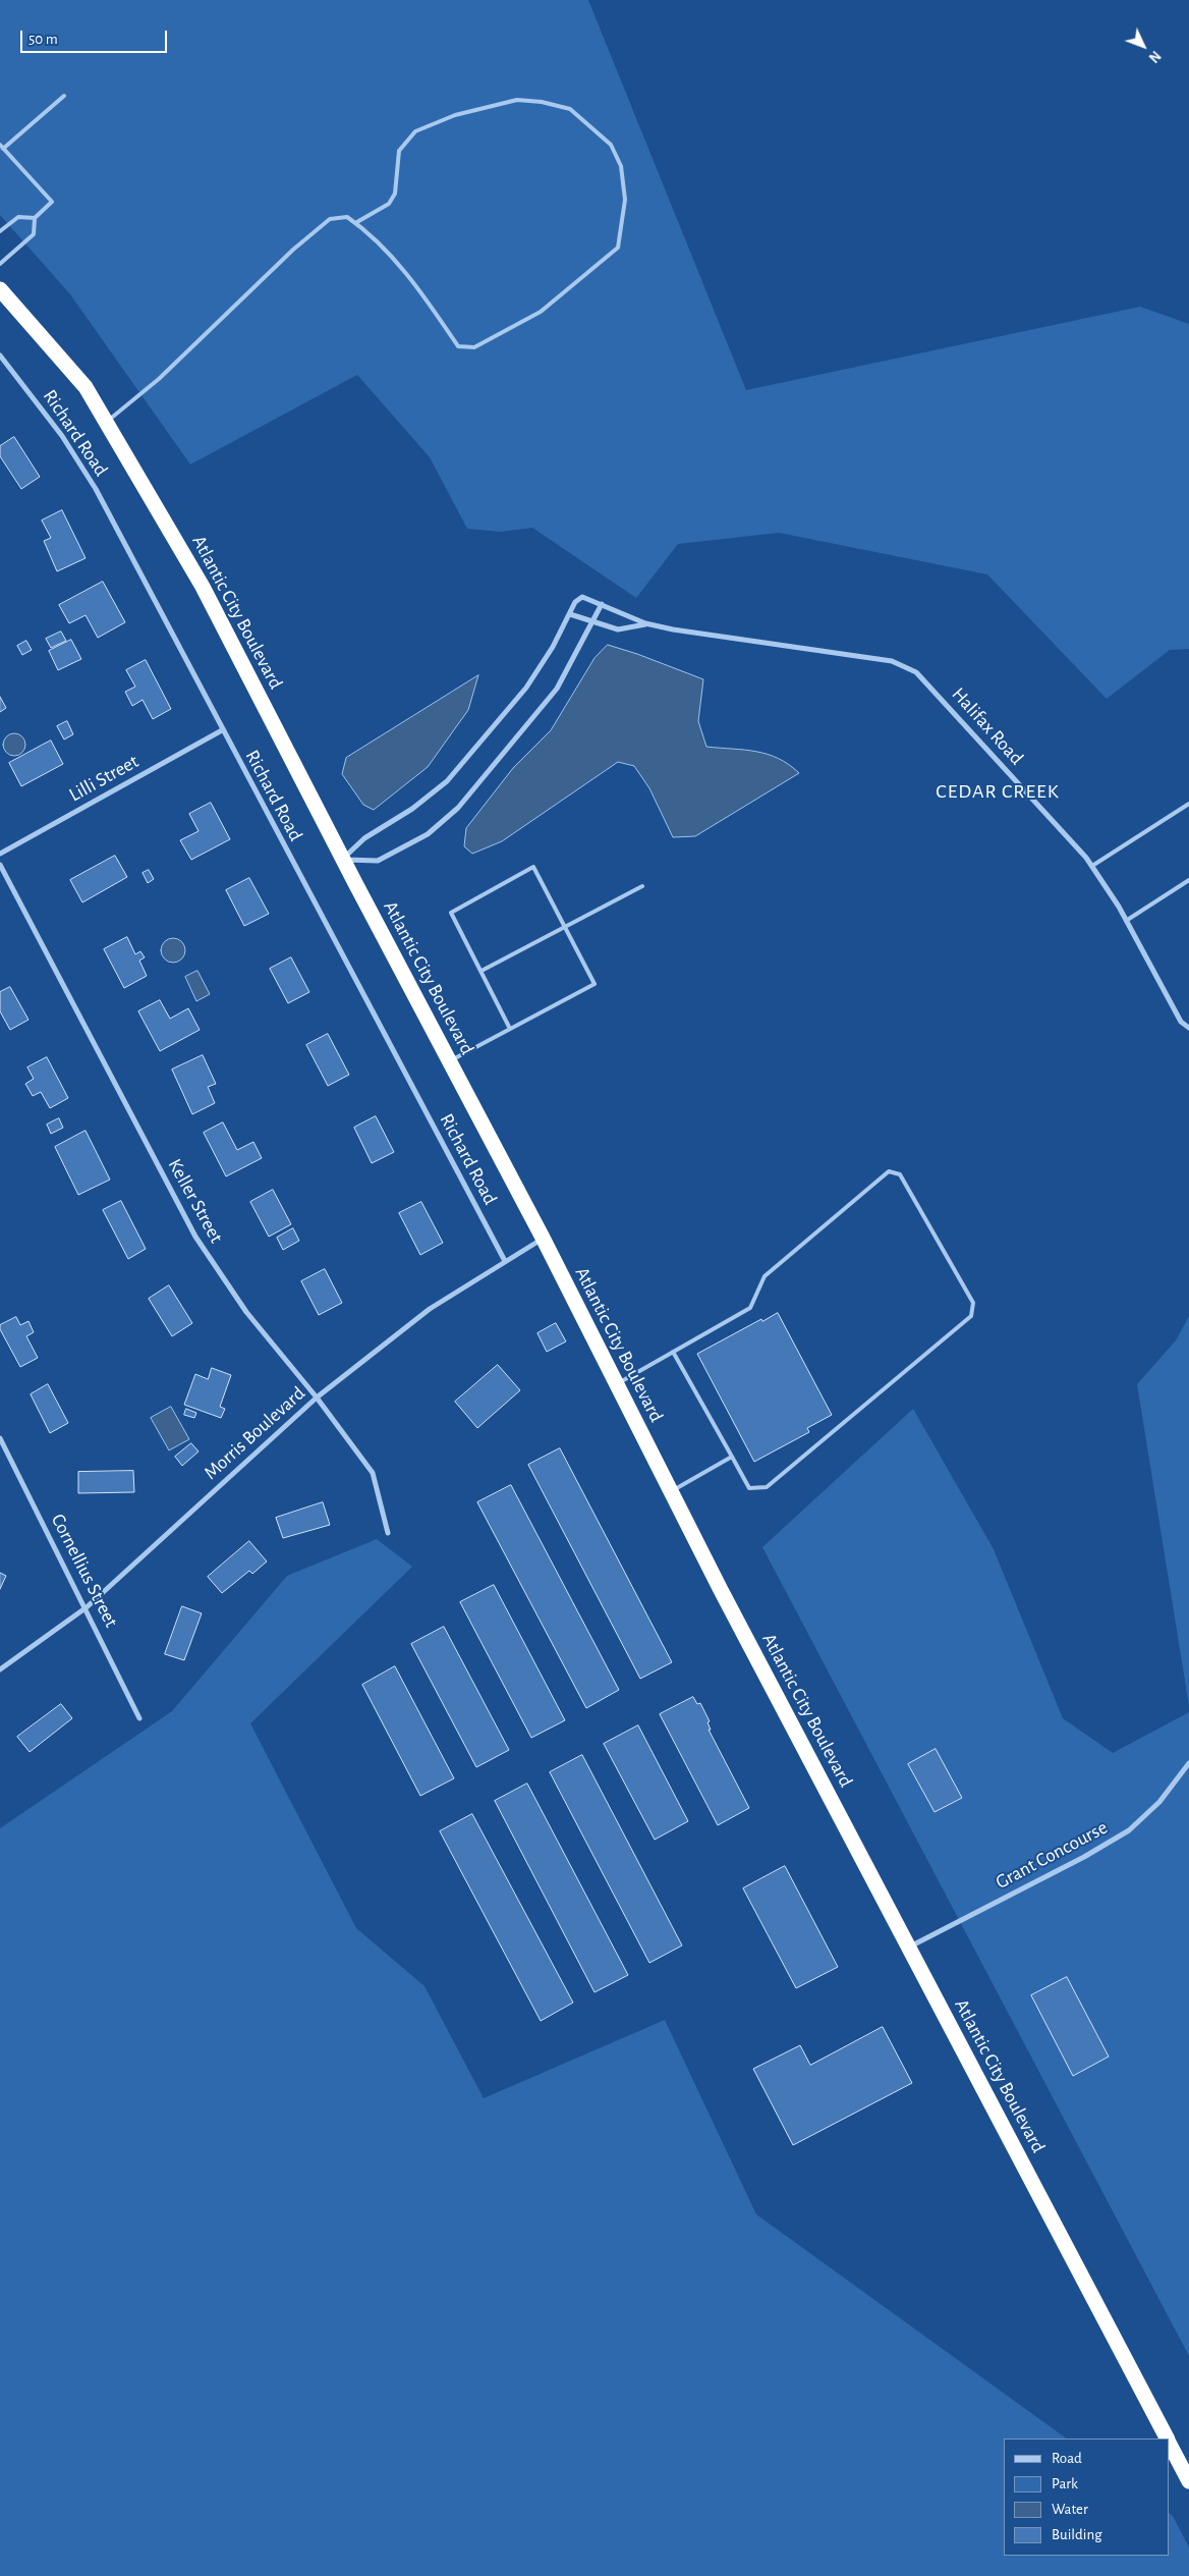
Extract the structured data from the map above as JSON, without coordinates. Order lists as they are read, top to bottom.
{
  "streets": {
    "highway": ["Atlantic City Boulevard"],
    "street": [
      "Richard Road",
      "Halifax Road",
      "Lilli Street",
      "Keller Street",
      "Morris Boulevard",
      "Cornellius Street",
      "Grant Concourse"
    ]
  },
  "crossings": [
    ["Richard Road", "Lilli Street"],
    ["Richard Road", "Morris Boulevard"],
    ["Atlantic City Boulevard", "Morris Boulevard"],
    ["Atlantic City Boulevard", "Grant Concourse"],
    ["Keller Street", "Morris Boulevard"],
    ["Morris Boulevard", "Cornellius Street"]
  ],
  "districts": ["CEDAR CREEK"],
  "legend": [
    "Road",
    "Park",
    "Water",
    "Building"
  ],
  "scale_bar": "50 m",
  "north": "bottom right"
}
